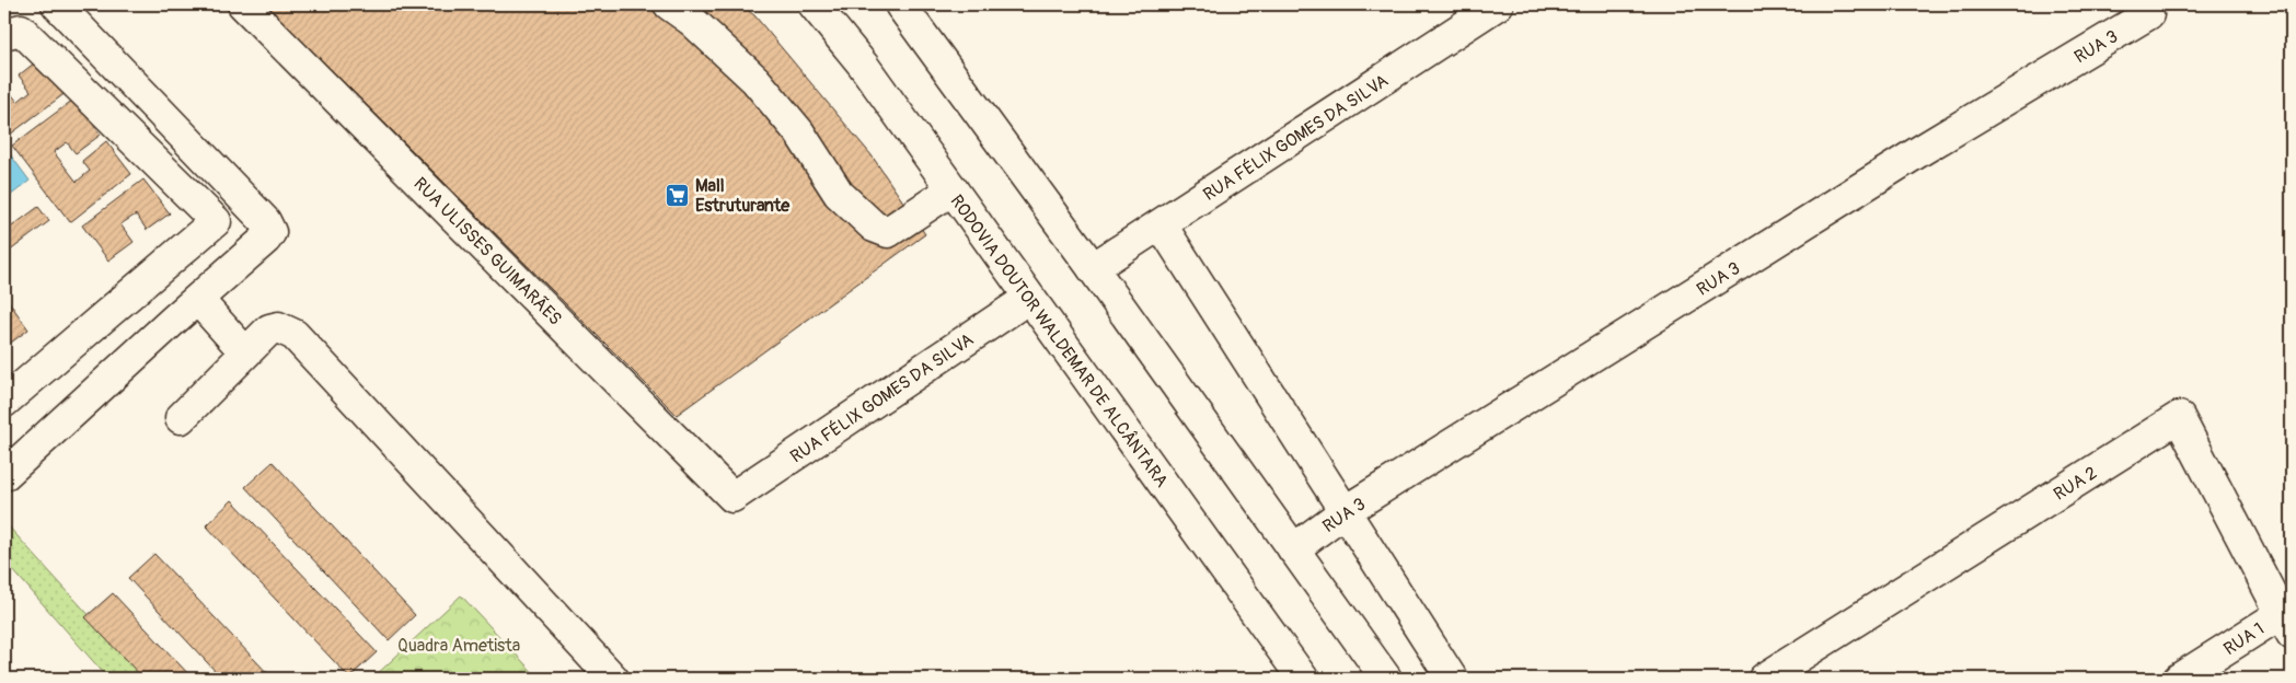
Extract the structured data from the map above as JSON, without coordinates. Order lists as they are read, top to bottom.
{
  "streets": {
    "main road": [
      "RUA 3",
      "RUA FÉLIX GOMES DA SILVA",
      "RUA ULISSES GUIMARÃES",
      "RODOVIA DOUTOR WALDEMAR DE ALCÂNTARA",
      "RUA 2",
      "RUA 1"
    ]
  },
  "crossings": [
    ["RUA FÉLIX GOMES DA SILVA", "RUA ULISSES GUIMARÃES"],
    ["RUA FÉLIX GOMES DA SILVA", "RODOVIA DOUTOR WALDEMAR DE ALCÂNTARA"],
    ["RUA 2", "RUA 1"]
  ],
  "parks": ["Quadra Ametista"],
  "places": {
    "supermarket": ["Mall Estruturante"]
  }
}
